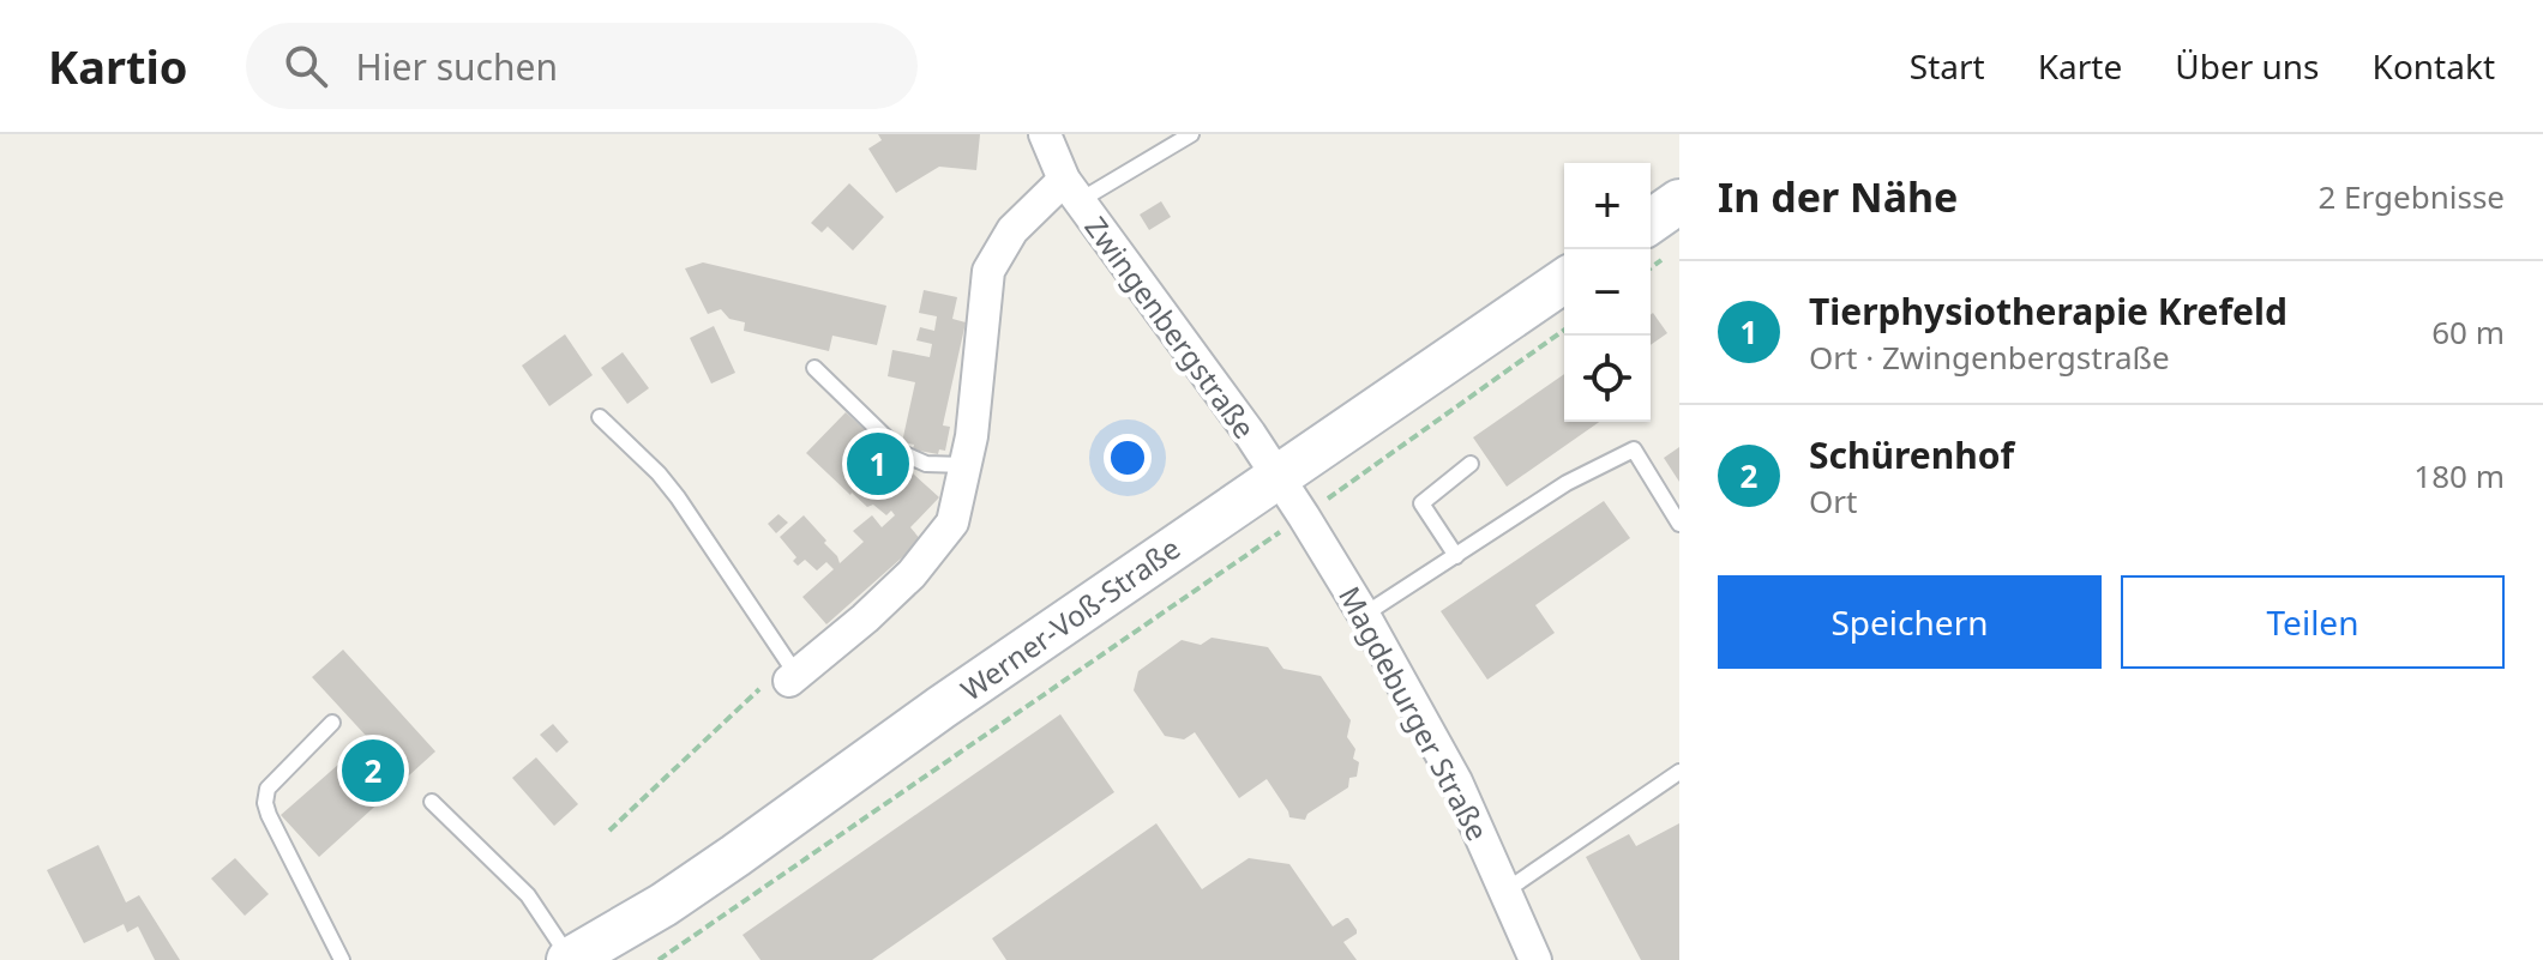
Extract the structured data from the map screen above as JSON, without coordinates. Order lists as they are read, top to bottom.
{
  "streets": {
    "main road": ["Werner-Voß-Straße"],
    "street": ["Zwingenbergstraße", "Magdeburger Straße"]
  },
  "crossings": [
    ["Zwingenbergstraße", "Werner-Voß-Straße"],
    ["Zwingenbergstraße", "Magdeburger Straße"],
    ["Werner-Voß-Straße", "Magdeburger Straße"]
  ],
  "page": {
    "header": "Kartio",
    "search": "Hier suchen",
    "nav": [
      "Start",
      "Karte",
      "Über uns",
      "Kontakt"
    ],
    "heading": ["In der Nähe", "2 Ergebnisse"],
    "map_buttons": ["+", "−"],
    "list": [
      {
        "mark": "1",
        "name": "Tierphysiotherapie Krefeld",
        "note": "Ort · Zwingenbergstraße",
        "value": "60 m"
      },
      {
        "mark": "2",
        "name": "Schürenhof",
        "note": "Ort",
        "value": "180 m"
      }
    ],
    "pins": ["1", "2"],
    "buttons": ["Speichern", "Teilen"]
  }
}
